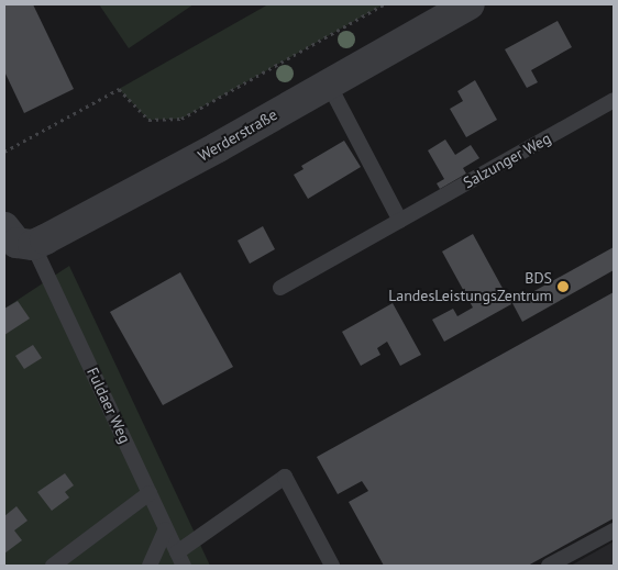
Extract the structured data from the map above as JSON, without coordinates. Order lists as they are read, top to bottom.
{
  "streets": {
    "street": ["Werderstraße"],
    "lane": ["Salzunger Weg", "Fuldaer Weg"]
  },
  "crossings": [
    ["Werderstraße", "Fuldaer Weg"]
  ],
  "places": ["BDS LandesLeistungsZentrum"]
}
